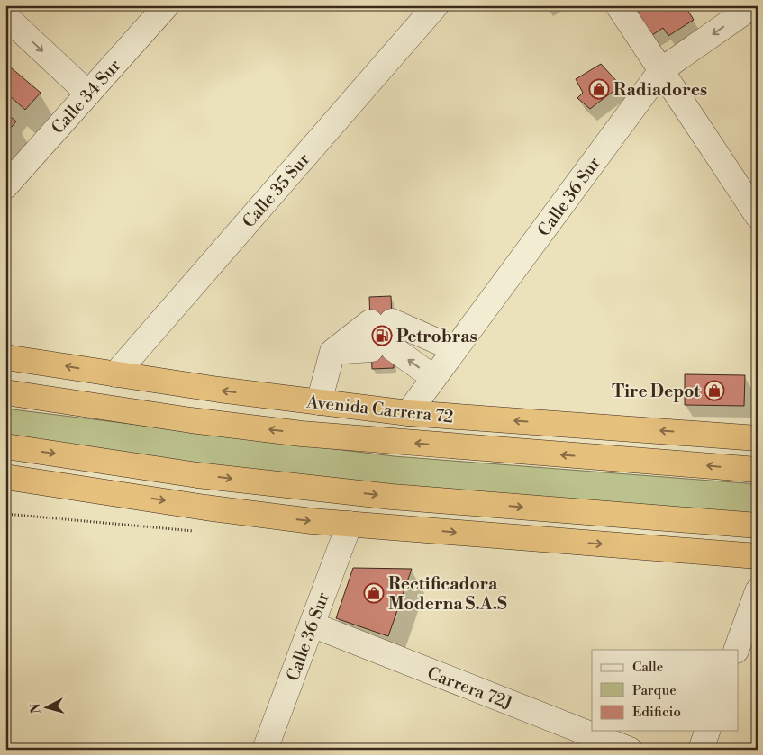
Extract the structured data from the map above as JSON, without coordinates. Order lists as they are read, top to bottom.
{
  "streets": {
    "highway": ["Avenida Carrera 72"],
    "street": [
      "Calle 34 Sur",
      "Calle 35 Sur",
      "Calle 36 Sur",
      "Carrera 72J"
    ]
  },
  "crossings": [
    ["Calle 35 Sur", "Avenida Carrera 72"],
    ["Calle 36 Sur", "Avenida Carrera 72"],
    ["Calle 36 Sur", "Carrera 72J"]
  ],
  "places": {
    "shop": ["Radiadores", "Tire Depot", "Rectificadora Moderna S.A.S"],
    "fuel station": ["Petrobras"]
  },
  "legend": ["Calle", "Parque", "Edificio"],
  "north": "left"
}
